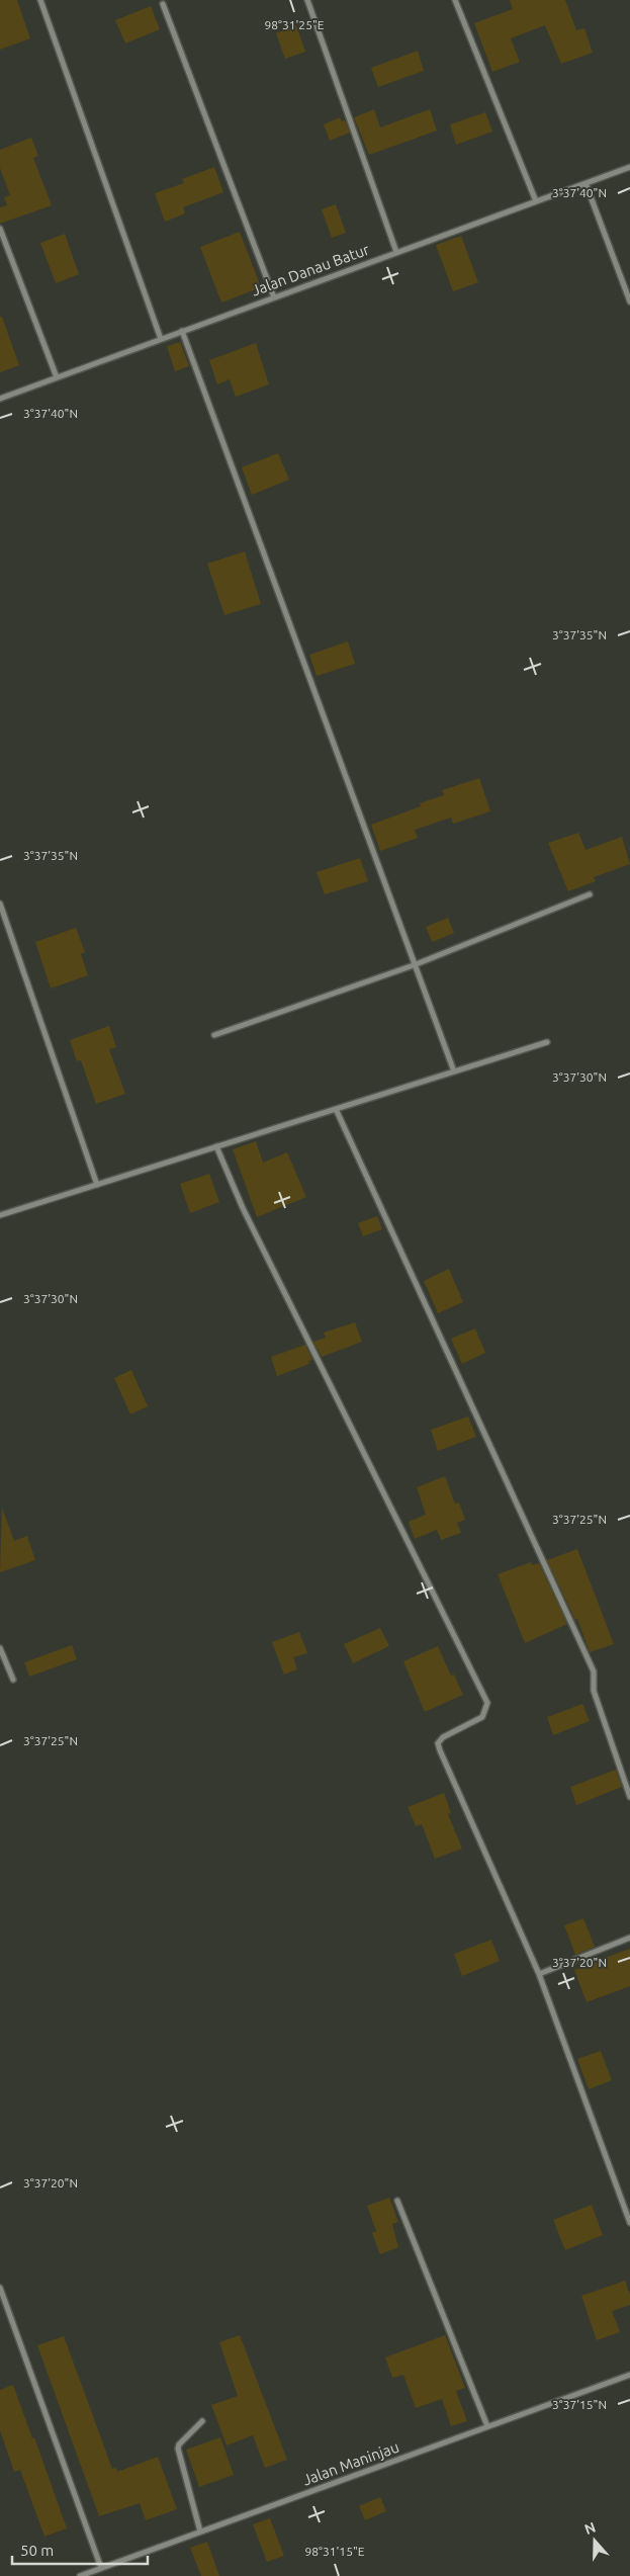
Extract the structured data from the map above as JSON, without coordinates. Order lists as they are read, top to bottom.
{
  "streets": {
    "street": ["Jalan Danau Batur", "Jalan Maninjau"]
  },
  "scale_bar": "50 m",
  "north": "top",
  "coordinates": [
    "98°31'25\"E",
    "3°37'40\"N",
    "3°37'35\"N",
    "3°37'30\"N",
    "3°37'25\"N",
    "3°37'20\"N",
    "3°37'15\"N",
    "98°31'15\"E"
  ]
}
